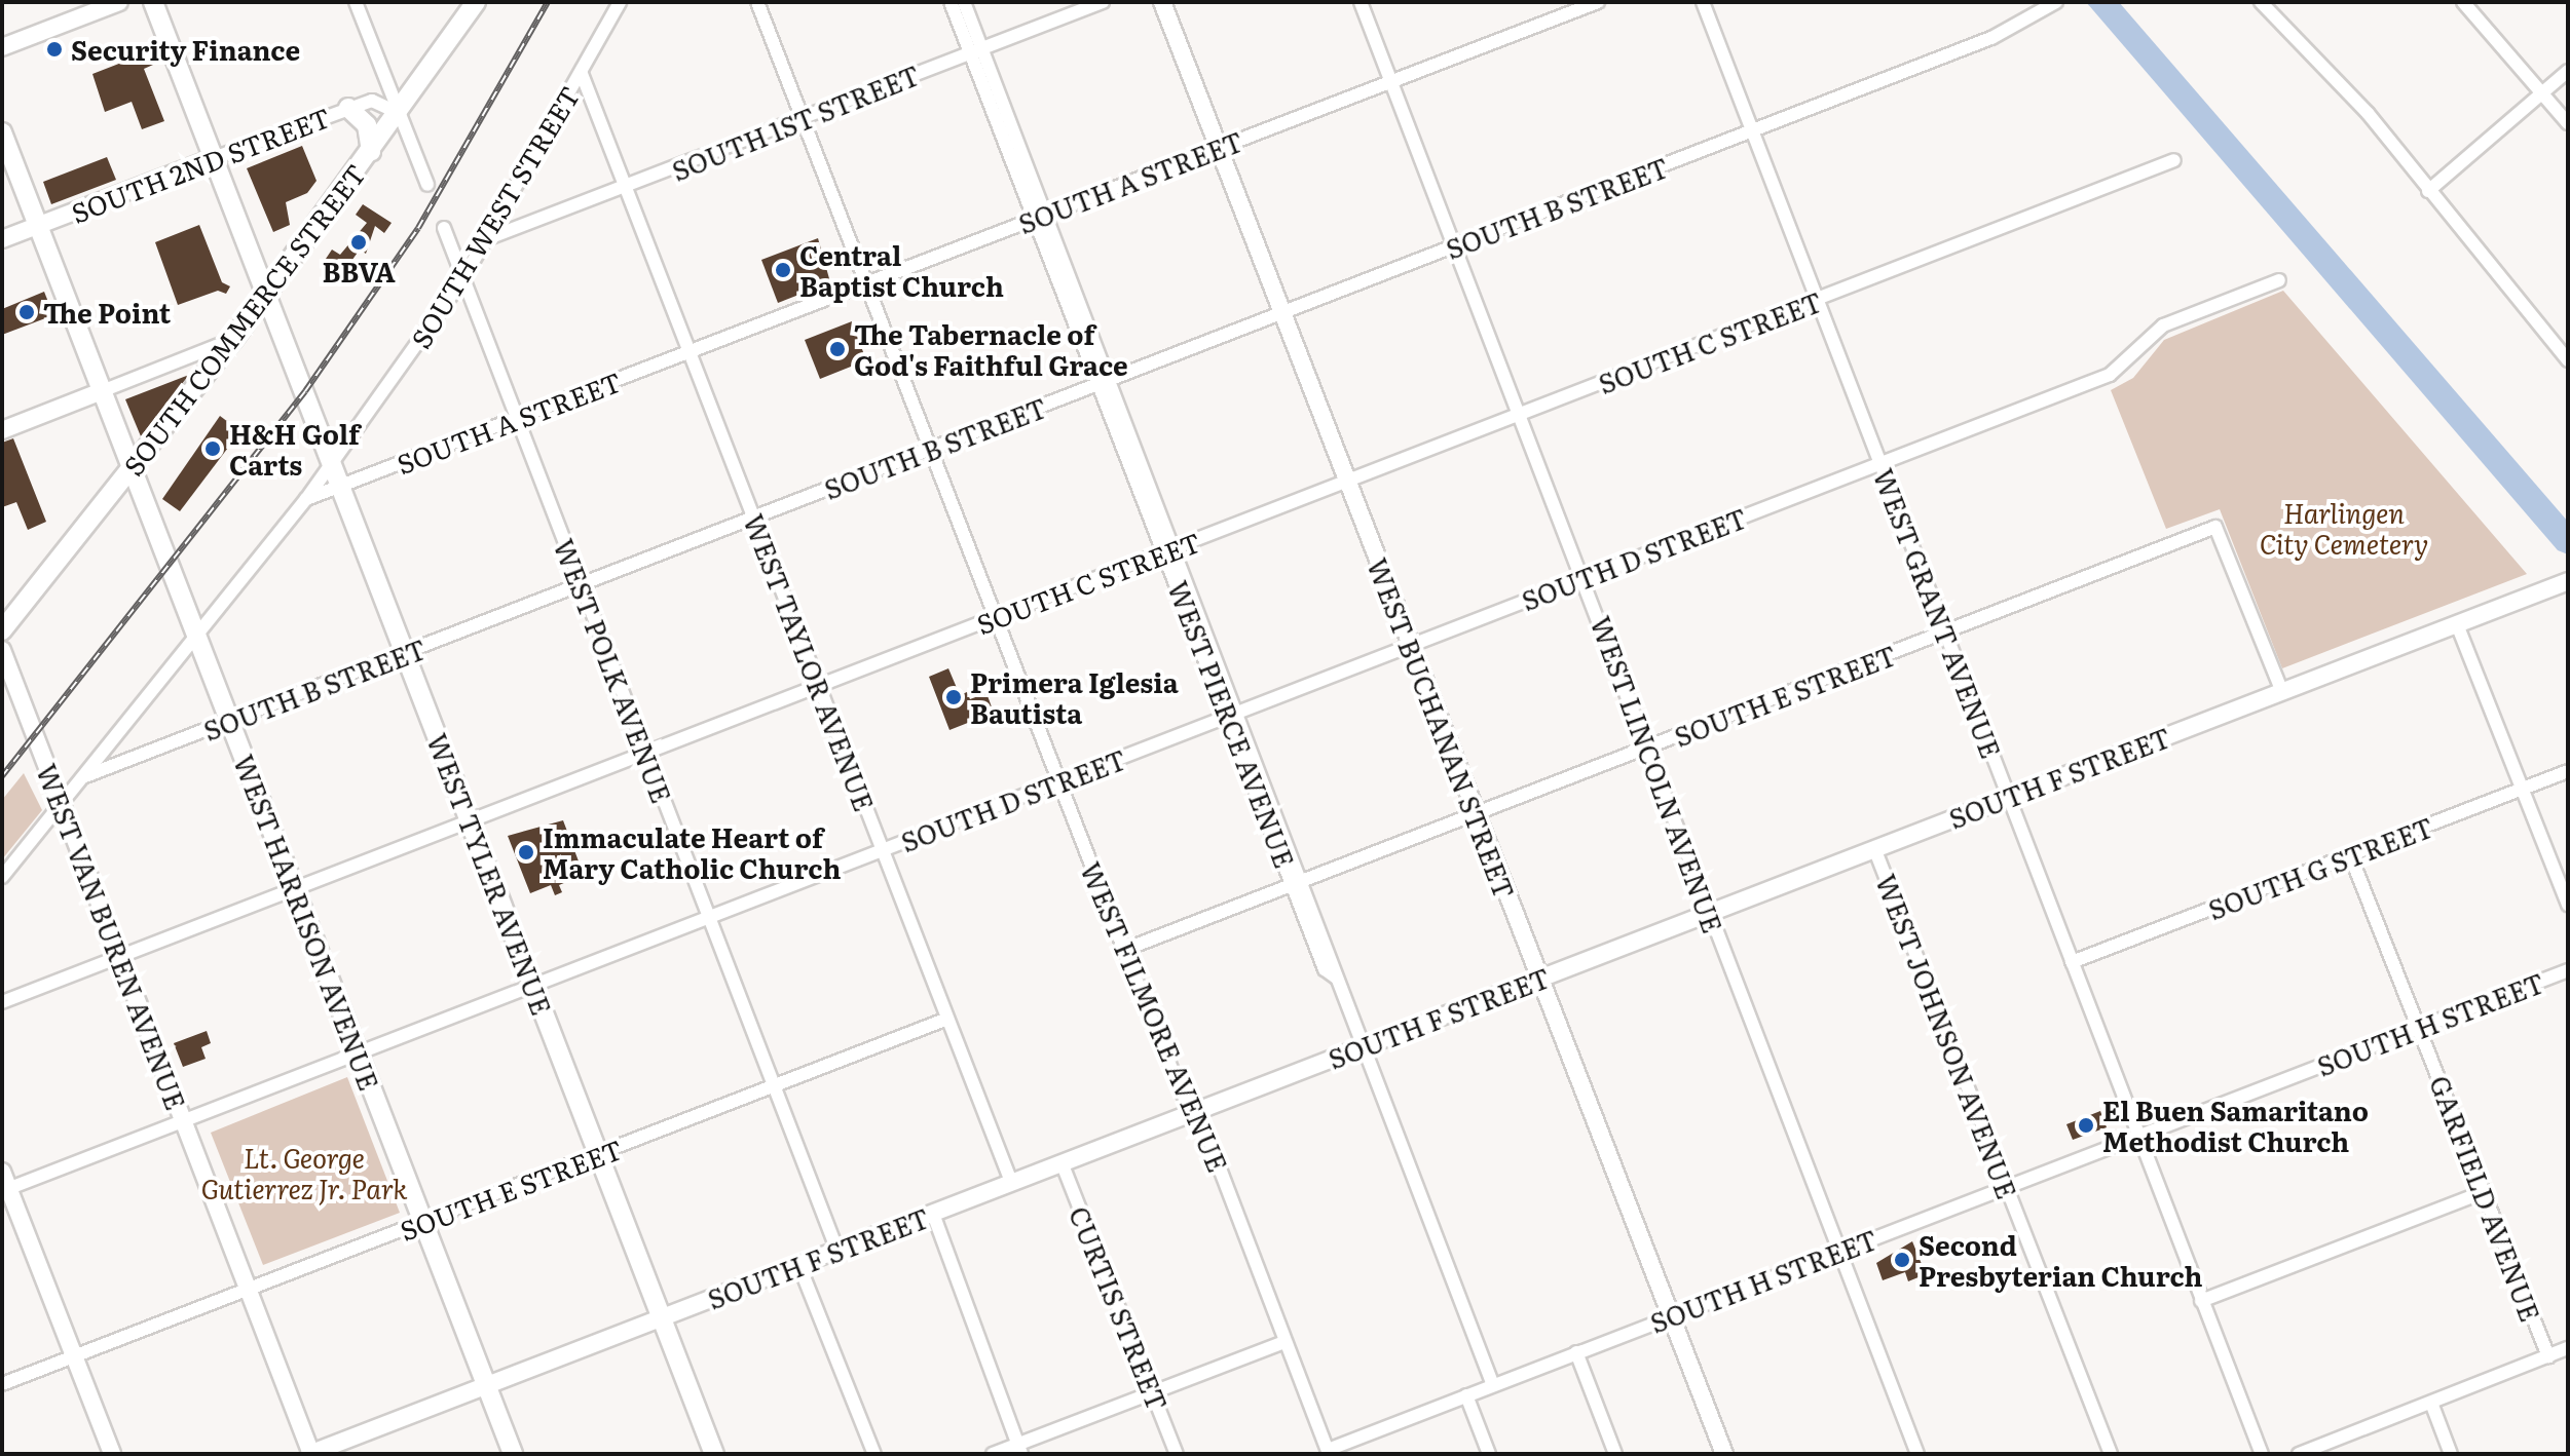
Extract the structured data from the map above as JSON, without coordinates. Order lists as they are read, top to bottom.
{
  "streets": {
    "main road": ["SOUTH COMMERCE STREET", "WEST TYLER AVENUE", "WEST HARRISON AVENUE"],
    "street": [
      "SOUTH 1ST STREET",
      "SOUTH 2ND STREET",
      "SOUTH A STREET",
      "SOUTH B STREET",
      "SOUTH WEST STREET",
      "SOUTH C STREET",
      "SOUTH D STREET",
      "WEST GRANT AVENUE",
      "WEST TAYLOR AVENUE",
      "WEST POLK AVENUE",
      "SOUTH E STREET",
      "WEST PIERCE AVENUE",
      "WEST BUCHANAN STREET",
      "WEST LINCOLN AVENUE",
      "SOUTH F STREET",
      "SOUTH G STREET",
      "WEST VAN BUREN AVENUE",
      "WEST FILMORE AVENUE",
      "SOUTH H STREET",
      "WEST JOHNSON AVENUE",
      "GARFIELD AVENUE",
      "CURTIS STREET"
    ]
  },
  "crossings": [
    ["SOUTH 1ST STREET", "SOUTH WEST STREET"],
    ["SOUTH 1ST STREET", "WEST TAYLOR AVENUE"],
    ["SOUTH 1ST STREET", "WEST PIERCE AVENUE"],
    ["SOUTH 1ST STREET", "WEST FILMORE AVENUE"],
    ["SOUTH 2ND STREET", "SOUTH COMMERCE STREET"],
    ["SOUTH 2ND STREET", "WEST TYLER AVENUE"],
    ["SOUTH 2ND STREET", "WEST HARRISON AVENUE"],
    ["SOUTH A STREET", "WEST TAYLOR AVENUE"],
    ["SOUTH A STREET", "WEST POLK AVENUE"],
    ["SOUTH A STREET", "WEST PIERCE AVENUE"],
    ["SOUTH A STREET", "WEST BUCHANAN STREET"],
    ["SOUTH A STREET", "WEST LINCOLN AVENUE"],
    ["SOUTH A STREET", "WEST TYLER AVENUE"],
    ["SOUTH A STREET", "WEST FILMORE AVENUE"],
    ["SOUTH B STREET", "WEST GRANT AVENUE"],
    ["SOUTH B STREET", "WEST TAYLOR AVENUE"],
    ["SOUTH B STREET", "WEST POLK AVENUE"],
    ["SOUTH B STREET", "WEST PIERCE AVENUE"],
    ["SOUTH B STREET", "WEST BUCHANAN STREET"],
    ["SOUTH B STREET", "WEST LINCOLN AVENUE"],
    ["SOUTH B STREET", "WEST TYLER AVENUE"],
    ["SOUTH B STREET", "WEST HARRISON AVENUE"],
    ["SOUTH B STREET", "WEST FILMORE AVENUE"],
    ["SOUTH WEST STREET", "WEST TAYLOR AVENUE"],
    ["SOUTH WEST STREET", "WEST POLK AVENUE"],
    ["SOUTH WEST STREET", "WEST TYLER AVENUE"],
    ["SOUTH COMMERCE STREET", "WEST TYLER AVENUE"],
    ["SOUTH COMMERCE STREET", "WEST HARRISON AVENUE"],
    ["SOUTH C STREET", "WEST GRANT AVENUE"],
    ["SOUTH C STREET", "WEST TAYLOR AVENUE"],
    ["SOUTH C STREET", "WEST POLK AVENUE"],
    ["SOUTH C STREET", "WEST PIERCE AVENUE"],
    ["SOUTH C STREET", "WEST BUCHANAN STREET"],
    ["SOUTH C STREET", "WEST LINCOLN AVENUE"],
    ["SOUTH C STREET", "WEST TYLER AVENUE"],
    ["SOUTH C STREET", "WEST HARRISON AVENUE"],
    ["SOUTH C STREET", "WEST VAN BUREN AVENUE"],
    ["SOUTH C STREET", "WEST FILMORE AVENUE"],
    ["SOUTH D STREET", "WEST GRANT AVENUE"],
    ["SOUTH D STREET", "WEST TAYLOR AVENUE"],
    ["SOUTH D STREET", "WEST POLK AVENUE"],
    ["SOUTH D STREET", "WEST PIERCE AVENUE"],
    ["SOUTH D STREET", "WEST BUCHANAN STREET"],
    ["SOUTH D STREET", "WEST LINCOLN AVENUE"],
    ["SOUTH D STREET", "WEST TYLER AVENUE"],
    ["SOUTH D STREET", "WEST HARRISON AVENUE"],
    ["SOUTH D STREET", "WEST VAN BUREN AVENUE"],
    ["SOUTH D STREET", "WEST FILMORE AVENUE"],
    ["WEST GRANT AVENUE", "SOUTH E STREET"],
    ["WEST GRANT AVENUE", "SOUTH F STREET"],
    ["WEST GRANT AVENUE", "SOUTH G STREET"],
    ["WEST GRANT AVENUE", "SOUTH H STREET"],
    ["WEST TAYLOR AVENUE", "SOUTH E STREET"],
    ["WEST TAYLOR AVENUE", "SOUTH F STREET"],
    ["WEST POLK AVENUE", "SOUTH E STREET"],
    ["WEST POLK AVENUE", "SOUTH F STREET"],
    ["SOUTH E STREET", "WEST PIERCE AVENUE"],
    ["SOUTH E STREET", "WEST BUCHANAN STREET"],
    ["SOUTH E STREET", "WEST LINCOLN AVENUE"],
    ["SOUTH E STREET", "SOUTH F STREET"],
    ["SOUTH E STREET", "WEST TYLER AVENUE"],
    ["SOUTH E STREET", "WEST HARRISON AVENUE"],
    ["SOUTH E STREET", "WEST VAN BUREN AVENUE"],
    ["SOUTH E STREET", "WEST FILMORE AVENUE"],
    ["WEST PIERCE AVENUE", "SOUTH F STREET"],
    ["WEST PIERCE AVENUE", "SOUTH H STREET"],
    ["WEST BUCHANAN STREET", "SOUTH F STREET"],
    ["WEST BUCHANAN STREET", "SOUTH H STREET"],
    ["WEST LINCOLN AVENUE", "SOUTH F STREET"],
    ["WEST LINCOLN AVENUE", "SOUTH H STREET"],
    ["SOUTH F STREET", "WEST TYLER AVENUE"],
    ["SOUTH F STREET", "WEST HARRISON AVENUE"],
    ["SOUTH F STREET", "WEST VAN BUREN AVENUE"],
    ["SOUTH F STREET", "WEST FILMORE AVENUE"],
    ["SOUTH F STREET", "WEST JOHNSON AVENUE"],
    ["SOUTH F STREET", "CURTIS STREET"],
    ["SOUTH G STREET", "GARFIELD AVENUE"],
    ["WEST FILMORE AVENUE", "SOUTH H STREET"],
    ["SOUTH H STREET", "WEST JOHNSON AVENUE"],
    ["SOUTH H STREET", "GARFIELD AVENUE"]
  ],
  "parks": ["Harlingen City Cemetery", "Lt. George Gutierrez Jr. Park"],
  "places": [
    "Security Finance",
    "BBVA",
    "Central Baptist Church",
    "The Point",
    "The Tabernacle of God's Faithful Grace",
    "H&H Golf Carts",
    "Primera Iglesia Bautista",
    "Immaculate Heart of Mary Catholic Church",
    "El Buen Samaritano Methodist Church",
    "Second Presbyterian Church"
  ]
}
